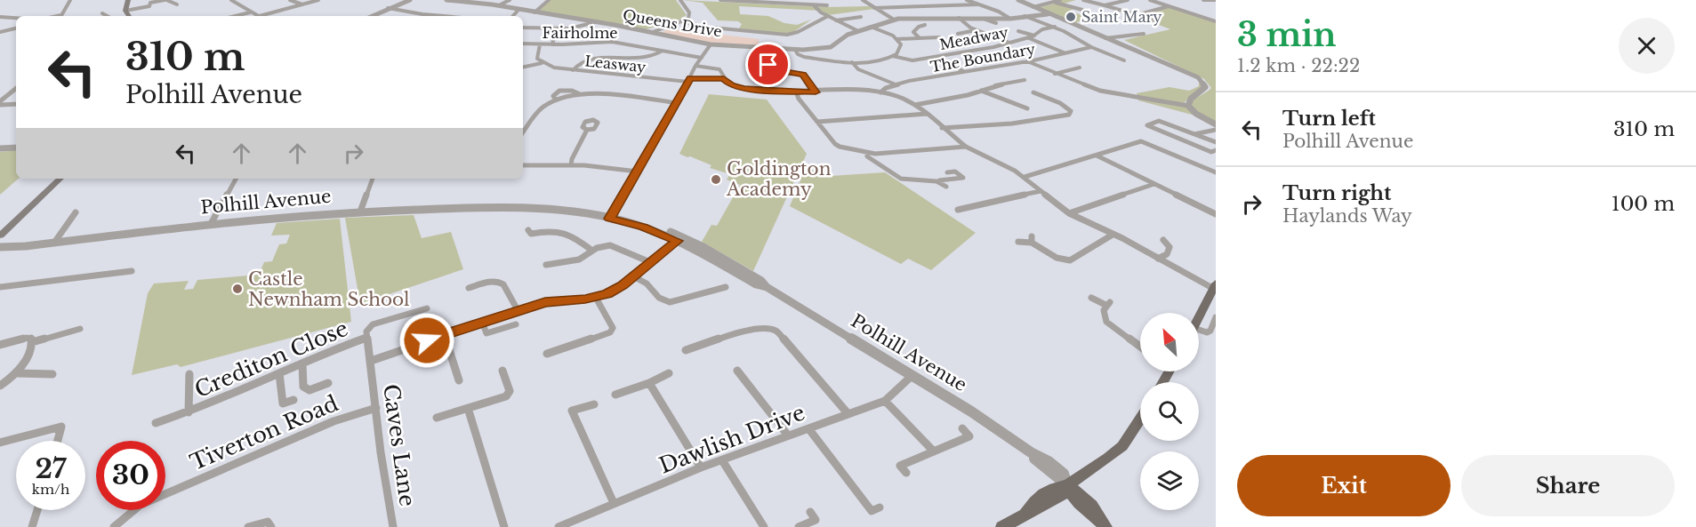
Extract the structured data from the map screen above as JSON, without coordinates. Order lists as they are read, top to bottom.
{
  "streets": {
    "street": [
      "Queens Drive",
      "Fairholme",
      "Meadway",
      "The Boundary",
      "Leasway",
      "Polhill Avenue",
      "Crediton Close",
      "Tiverton Road",
      "Dawlish Drive",
      "Caves Lane"
    ]
  },
  "crossings": [
    ["Queens Drive", "Meadway"],
    ["Polhill Avenue", "Dawlish Drive"],
    ["Crediton Close", "Caves Lane"],
    ["Tiverton Road", "Caves Lane"]
  ],
  "places": ["Saint Mary", "Goldington Academy", "Castle Newnham School"],
  "north": "top left",
  "page": {
    "heading": ["3 min", "1.2 km · 22:22"],
    "turn": ["310 m", "Polhill Avenue"],
    "list": [
      {
        "name": "Turn left",
        "note": "Polhill Avenue",
        "value": "310 m"
      },
      {
        "name": "Turn right",
        "note": "Haylands Way",
        "value": "100 m"
      }
    ],
    "speed": "27 km/h",
    "limit": "30",
    "buttons": ["Exit", "Share"]
  }
}
